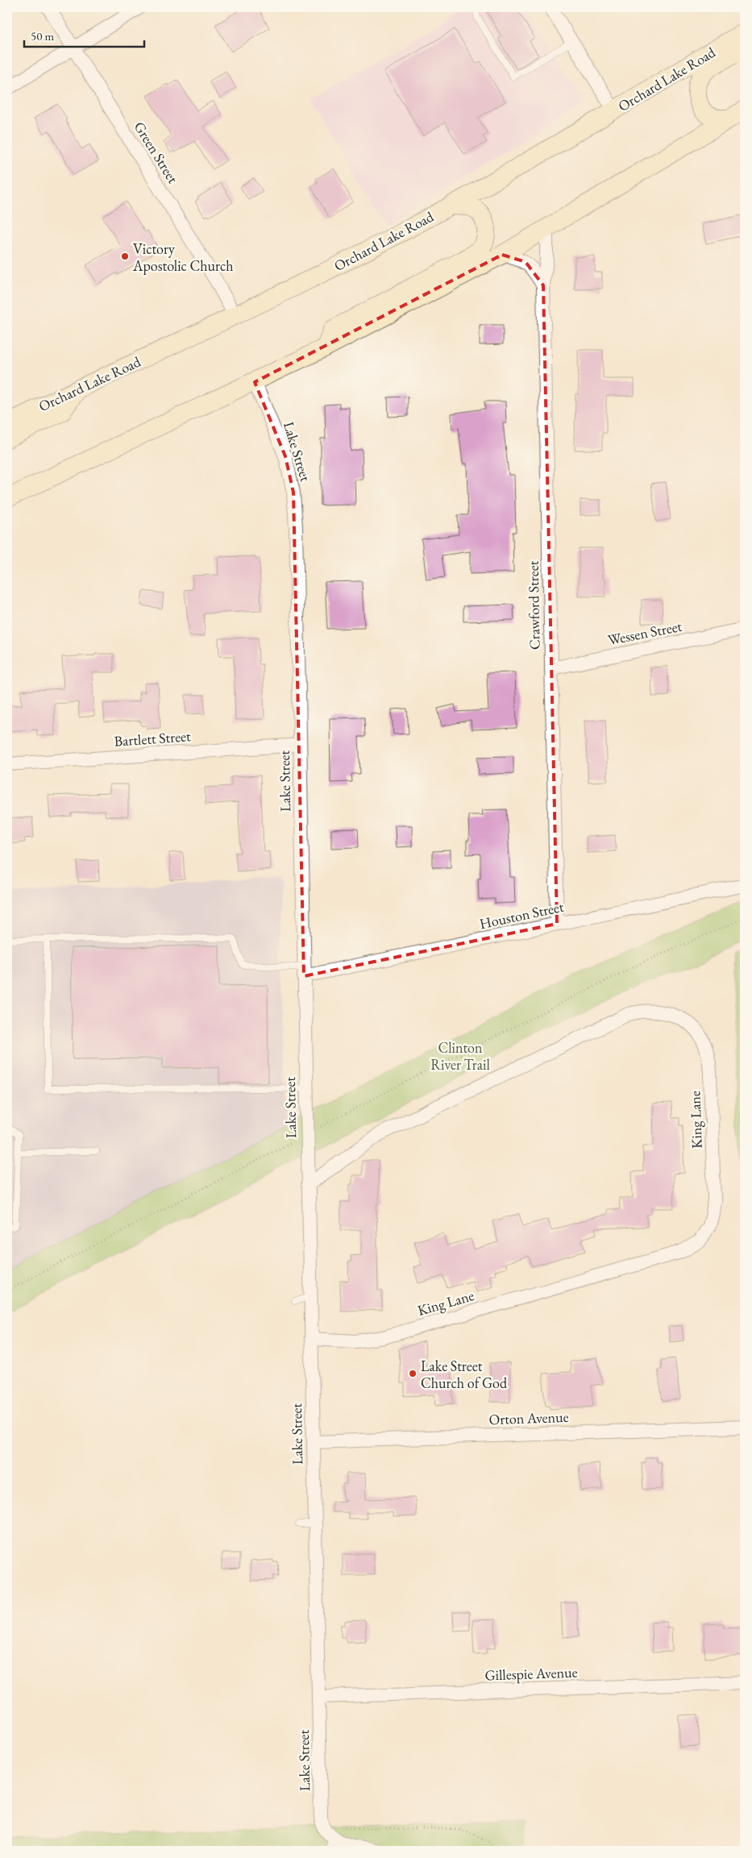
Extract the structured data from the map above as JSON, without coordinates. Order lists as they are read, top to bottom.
{
  "streets": {
    "main road": ["Orchard Lake Road"],
    "street": [
      "Green Street",
      "Lake Street",
      "Crawford Street",
      "Wessen Street",
      "Bartlett Street",
      "Houston Street",
      "King Lane",
      "Orton Avenue",
      "Gillespie Avenue"
    ]
  },
  "crossings": [
    ["Orchard Lake Road", "Green Street"],
    ["Lake Street", "Bartlett Street"],
    ["Lake Street", "Houston Street"],
    ["Lake Street", "King Lane"],
    ["Lake Street", "Orton Avenue"],
    ["Lake Street", "Gillespie Avenue"],
    ["Crawford Street", "Wessen Street"],
    ["Crawford Street", "Houston Street"]
  ],
  "parks": ["Clinton River Trail"],
  "places": ["Victory Apostolic Church", "Lake Street Church of God"],
  "scale_bar": "50 m"
}
